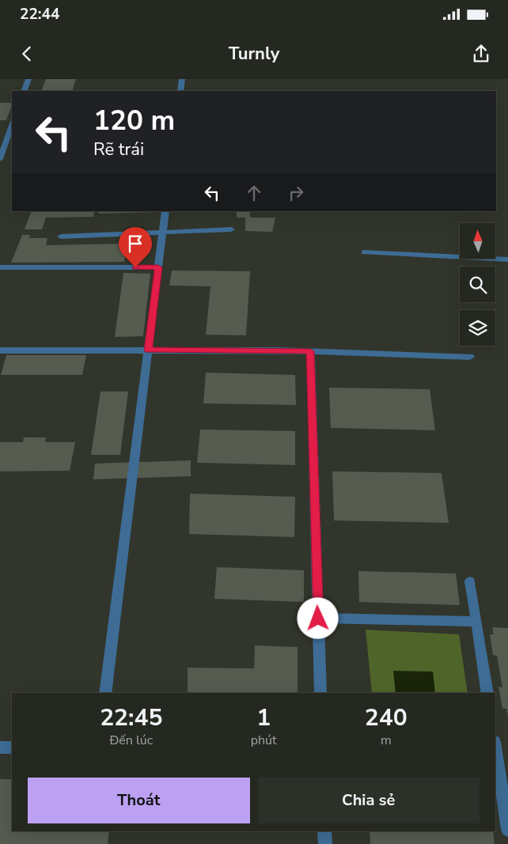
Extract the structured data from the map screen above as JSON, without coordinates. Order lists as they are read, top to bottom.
{
  "north": "top",
  "page": {
    "status": "22:44",
    "header": "Turnly",
    "turn": ["120 m", "Rẽ trái"],
    "eta": [
      "22:45",
      "Đến lúc",
      "1",
      "phút",
      "240",
      "m"
    ],
    "buttons": ["Thoát", "Chia sẻ"]
  }
}
